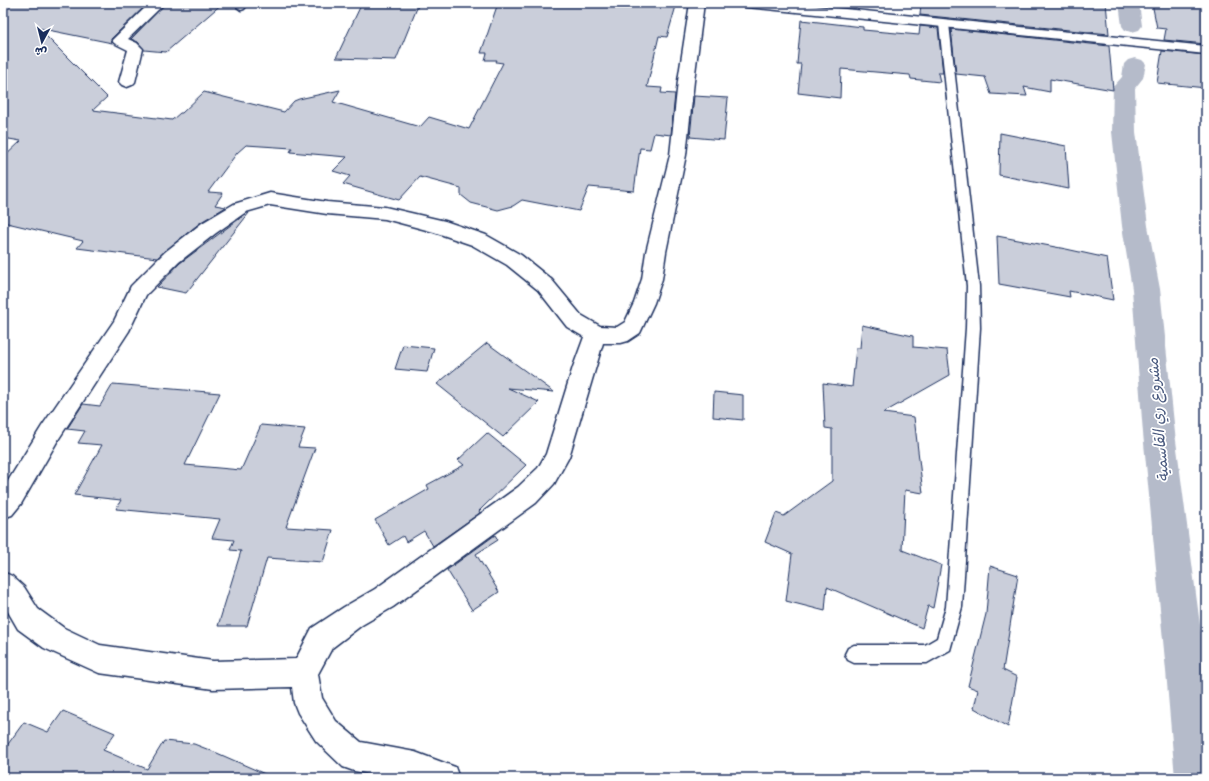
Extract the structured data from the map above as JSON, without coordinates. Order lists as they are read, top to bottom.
{
  "water": ["مشروع ري القاسمية"],
  "north": "bottom"
}
